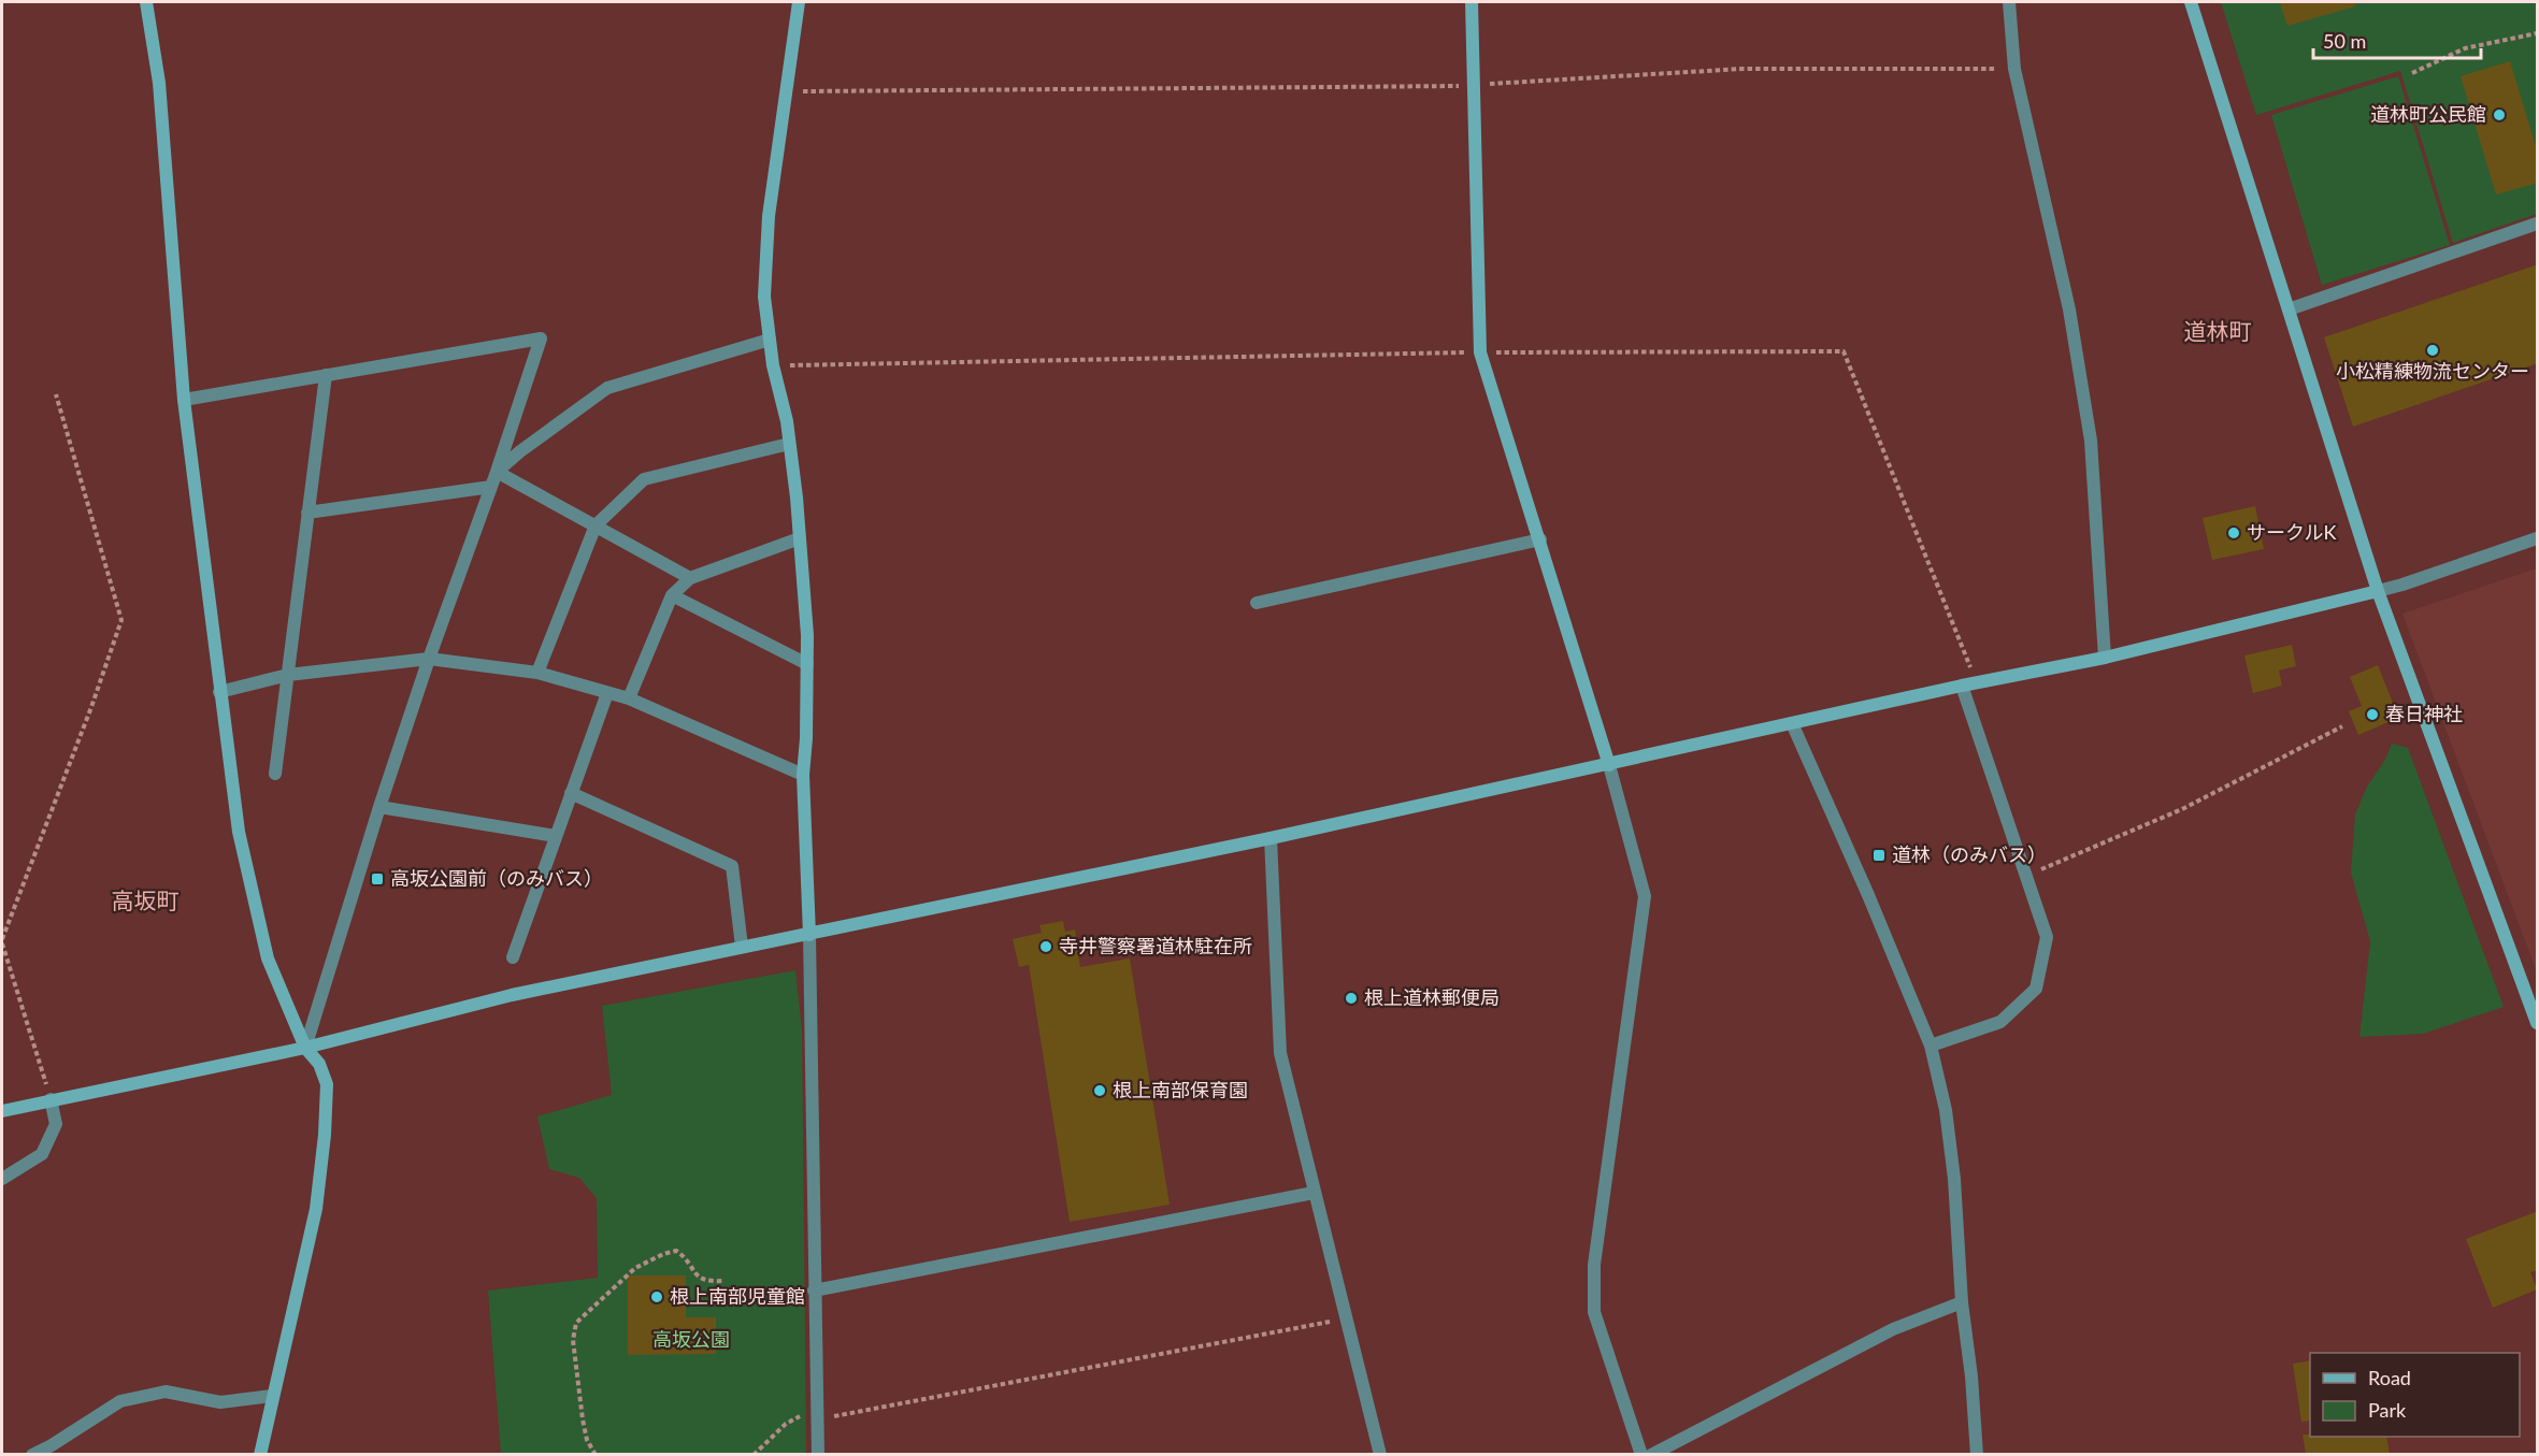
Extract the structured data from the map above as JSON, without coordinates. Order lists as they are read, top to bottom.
{
  "districts": ["道林町", "高坂町"],
  "parks": ["高坂公園"],
  "places": {
    "other": [
      "道林町公民館",
      "小松精練物流センター",
      "サークルK",
      "春日神社",
      "寺井警察署道林駐在所",
      "根上道林郵便局",
      "根上南部保育園",
      "根上南部児童館"
    ],
    "transit": ["道林（のみバス）", "高坂公園前（のみバス）"]
  },
  "legend": ["Road", "Park"],
  "scale_bar": "50 m"
}
